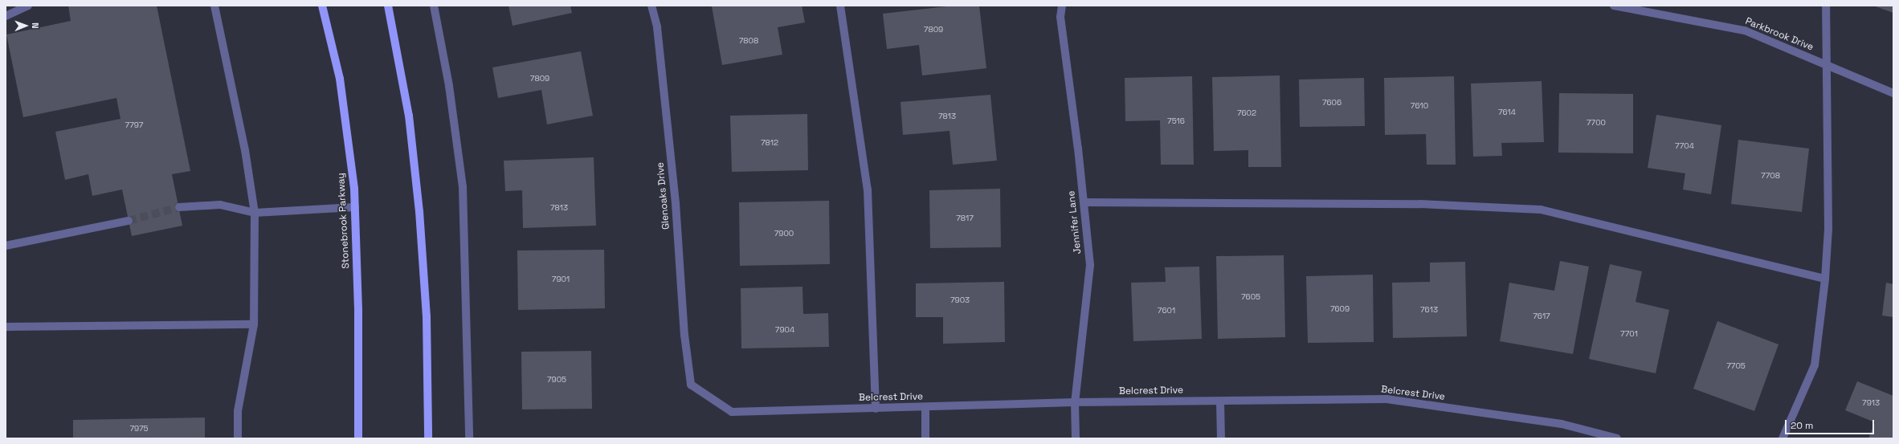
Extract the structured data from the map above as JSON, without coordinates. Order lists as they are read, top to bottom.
{
  "streets": {
    "main road": ["Stonebrook Parkway"],
    "street": [
      "Parkbrook Drive",
      "Glenoaks Drive",
      "Jennifer Lane",
      "Belcrest Drive"
    ]
  },
  "crossings": [
    ["Glenoaks Drive", "Belcrest Drive"],
    ["Jennifer Lane", "Belcrest Drive"]
  ],
  "house_numbers": [
    "7809",
    "7808",
    "7809",
    "7606",
    "7610",
    "7614",
    "7602",
    "7813",
    "7516",
    "7700",
    "7797",
    "7812",
    "7704",
    "7708",
    "7813",
    "7817",
    "7900",
    "7901",
    "7605",
    "7903",
    "7609",
    "7613",
    "7601",
    "7617",
    "7904",
    "7701",
    "7705",
    "7905",
    "7913",
    "7975"
  ],
  "scale_bar": "20 m",
  "north": "right"
}
